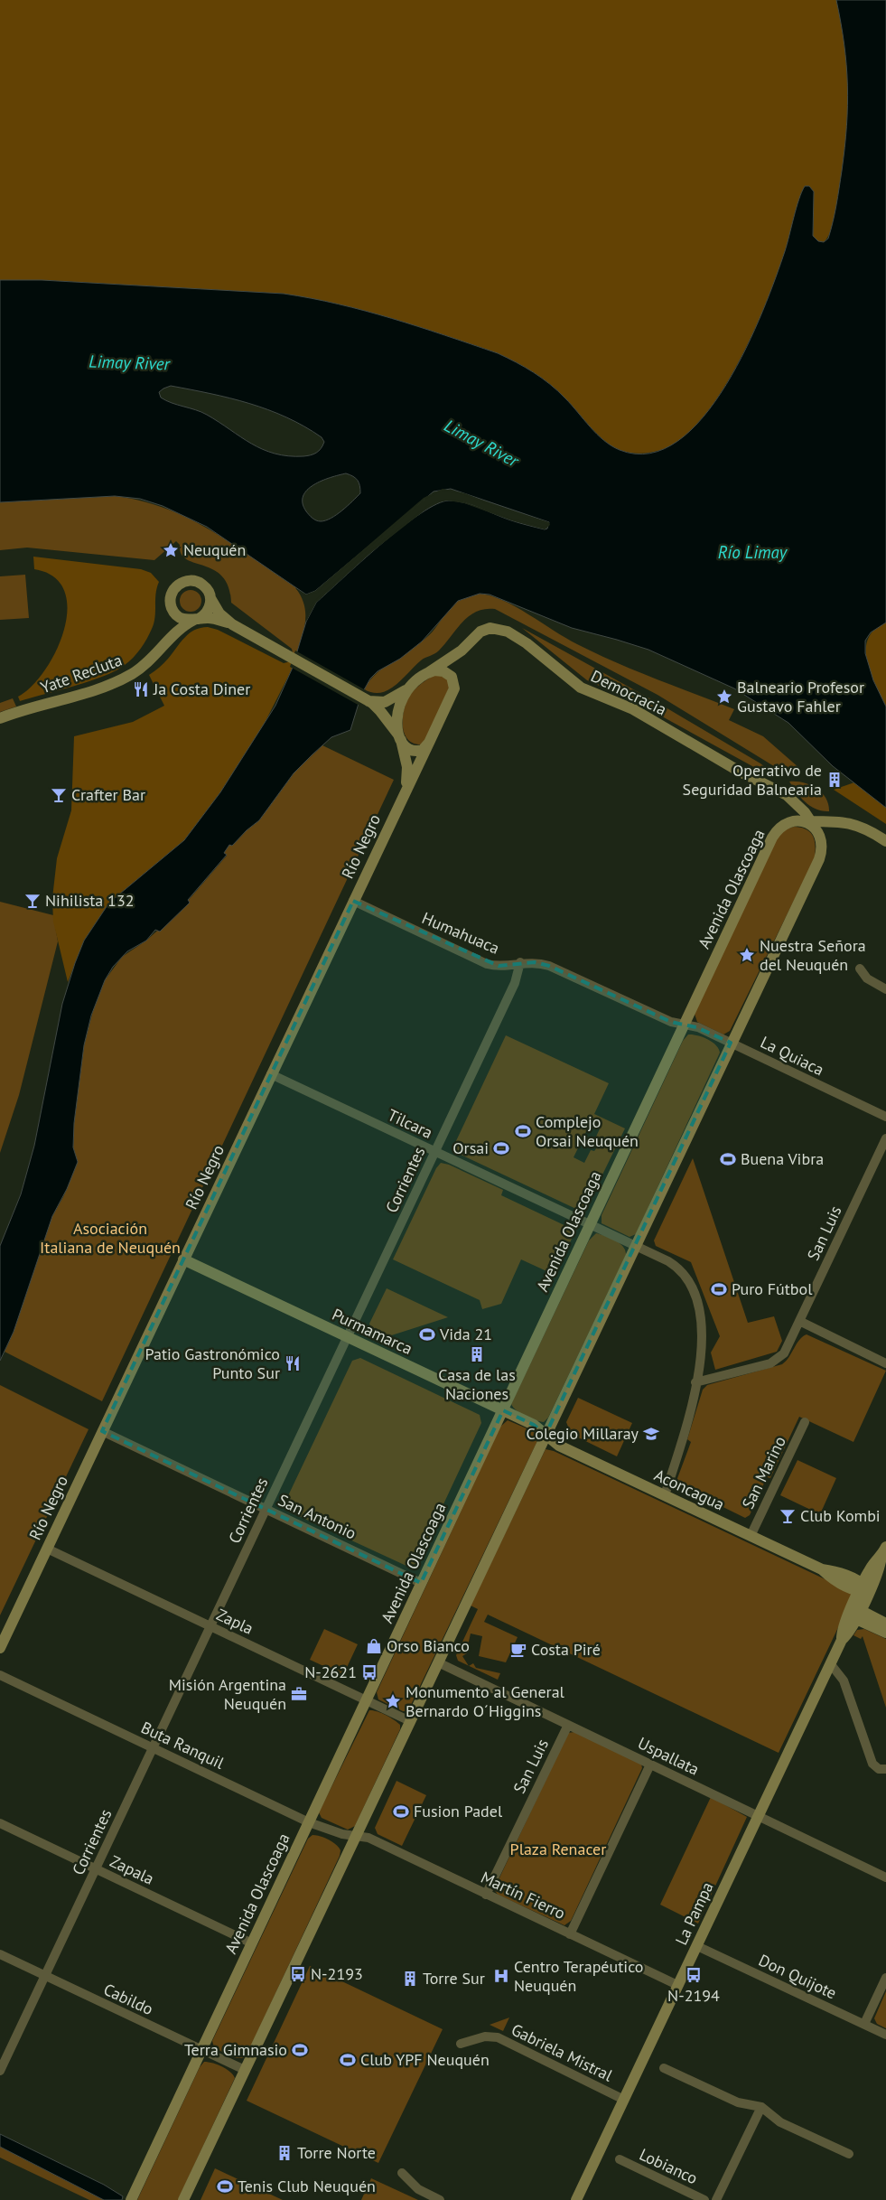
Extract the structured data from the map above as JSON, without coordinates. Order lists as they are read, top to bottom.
{
  "streets": {
    "main road": [
      "Yate Recluta",
      "Democracia",
      "Río Negro",
      "Avenida Olascoaga",
      "Purmamarca",
      "Aconcagua",
      "La Pampa"
    ],
    "street": [
      "Humahuaca",
      "La Quiaca",
      "Tilcara",
      "Corrientes",
      "San Luis",
      "San Marino",
      "San Antonio",
      "Zapla",
      "Buta Ranquil",
      "Uspallata",
      "Zapala",
      "Martín Fierro",
      "Don Quijote",
      "Cabildo",
      "Gabriela Mistral",
      "Lobianco"
    ]
  },
  "crossings": [
    ["Yate Recluta", "Río Negro"],
    ["Democracia", "Río Negro"],
    ["Democracia", "Avenida Olascoaga"],
    ["Río Negro", "Humahuaca"],
    ["Río Negro", "Tilcara"],
    ["Río Negro", "Purmamarca"],
    ["Río Negro", "San Antonio"],
    ["Río Negro", "Zapla"],
    ["Avenida Olascoaga", "Humahuaca"],
    ["Avenida Olascoaga", "La Quiaca"],
    ["Avenida Olascoaga", "Tilcara"],
    ["Avenida Olascoaga", "Purmamarca"],
    ["Avenida Olascoaga", "San Antonio"],
    ["Avenida Olascoaga", "Zapla"],
    ["Avenida Olascoaga", "Buta Ranquil"],
    ["Avenida Olascoaga", "Zapala"],
    ["Avenida Olascoaga", "Cabildo"],
    ["Humahuaca", "La Quiaca"],
    ["Humahuaca", "Corrientes"],
    ["Tilcara", "Corrientes"],
    ["Tilcara", "San Luis"],
    ["Tilcara", "Aconcagua"],
    ["Corrientes", "Purmamarca"],
    ["Corrientes", "San Antonio"],
    ["Corrientes", "Zapla"],
    ["Corrientes", "Buta Ranquil"],
    ["Corrientes", "Zapala"],
    ["Corrientes", "Cabildo"],
    ["San Luis", "Uspallata"],
    ["San Luis", "Martín Fierro"],
    ["Purmamarca", "Aconcagua"],
    ["San Marino", "Aconcagua"],
    ["Aconcagua", "La Pampa"],
    ["Buta Ranquil", "Martín Fierro"],
    ["Uspallata", "La Pampa"],
    ["Martín Fierro", "La Pampa"],
    ["La Pampa", "Don Quijote"],
    ["La Pampa", "Gabriela Mistral"]
  ],
  "water": ["Limay River", "Río Limay"],
  "parks": ["Asociación Italiana de Neuquén", "Plaza Renacer"],
  "places": {
    "place": [
      "Neuquén",
      "Balneario Profesor Gustavo Fahler",
      "Nuestra Señora del Neuquén",
      "Monumento al General Bernardo O´Higgins"
    ],
    "restaurant": ["Ja Costa Diner", "Patio Gastronómico Punto Sur"],
    "building": [
      "Operativo de Seguridad Balnearia",
      "Casa de las Naciones",
      "Torre Sur",
      "Torre Norte"
    ],
    "bar": ["Crafter Bar", "Nihilista 132", "Club Kombi"],
    "sports": [
      "Complejo Orsai Neuquén",
      "Orsai",
      "Buena Vibra",
      "Puro Fútbol",
      "Vida 21",
      "Fusion Padel",
      "Terra Gimnasio",
      "Club YPF Neuquén",
      "Tenis Club Neuquén"
    ],
    "school or university": ["Colegio Millaray"],
    "shop": ["Orso Bianco"],
    "cafe": ["Costa Piré"],
    "bus stop": ["N-2621", "N-2193", "N-2194"],
    "office": ["Misión Argentina Neuquén"],
    "hospital": ["Centro Terapéutico Neuquén"]
  }
}
